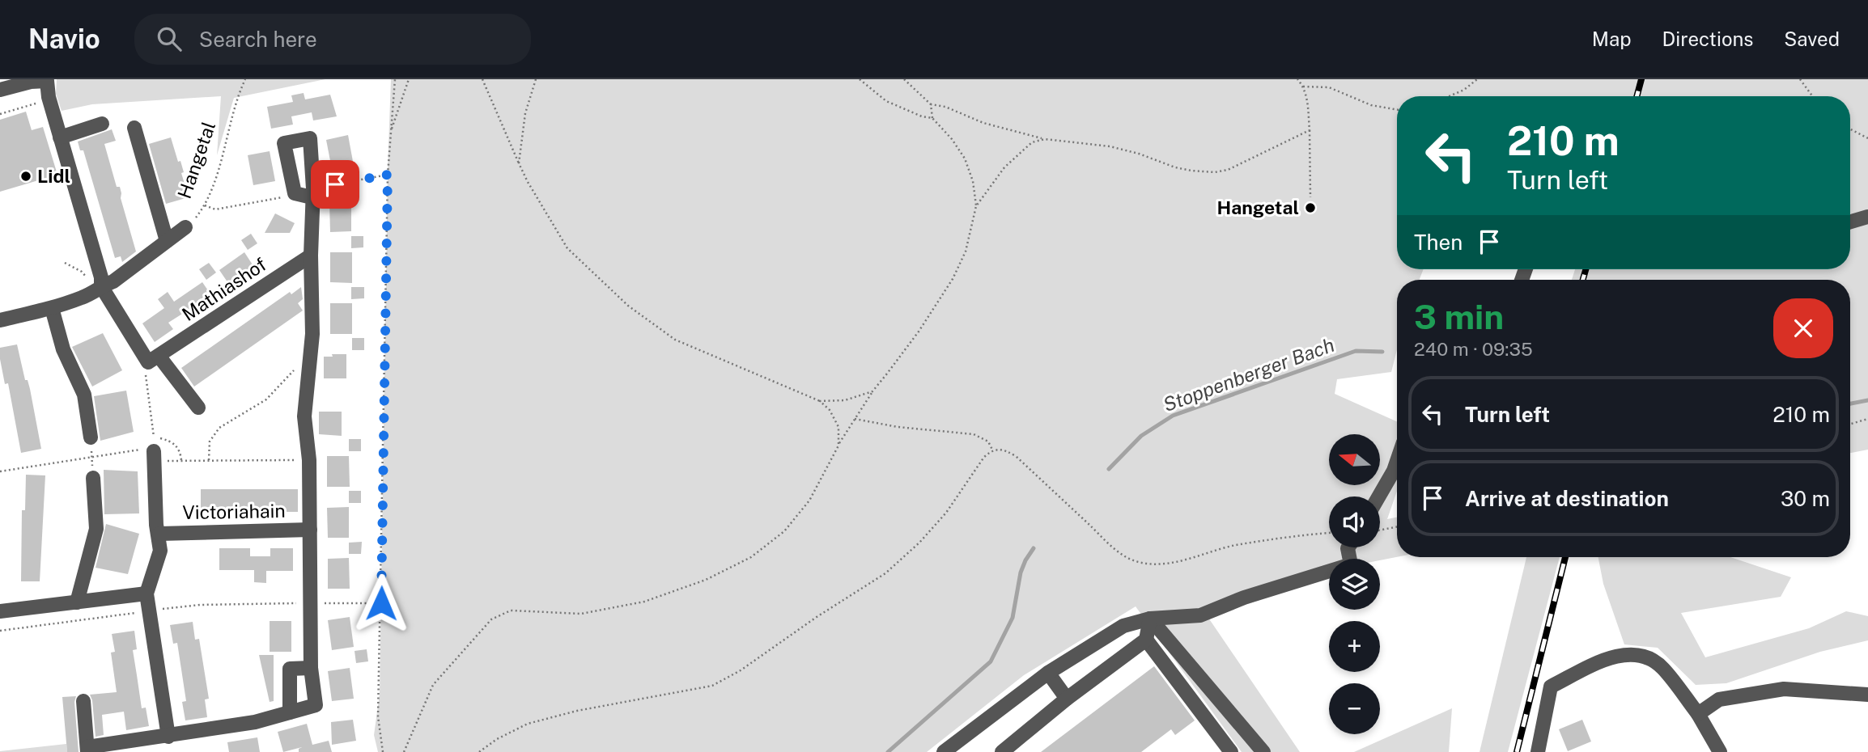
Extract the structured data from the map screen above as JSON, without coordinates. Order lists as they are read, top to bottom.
{
  "streets": {
    "street": ["Hangetal", "Mathiashof", "Victoriahain"]
  },
  "crossings": [
    ["Mathiashof", "Victoriahain"]
  ],
  "water": ["Stoppenberger Bach"],
  "places": ["Lidl", "Hangetal"],
  "north": "left",
  "page": {
    "header": "Navio",
    "search": "Search here",
    "nav": ["Map", "Directions", "Saved"],
    "turn": ["210 m", "Turn left"],
    "then": "Then",
    "heading": ["3 min", "240 m · 09:35"],
    "list": [
      {
        "name": "Turn left",
        "value": "210 m"
      },
      {
        "name": "Arrive at destination",
        "value": "30 m"
      }
    ],
    "map_buttons": ["+", "−"]
  }
}
